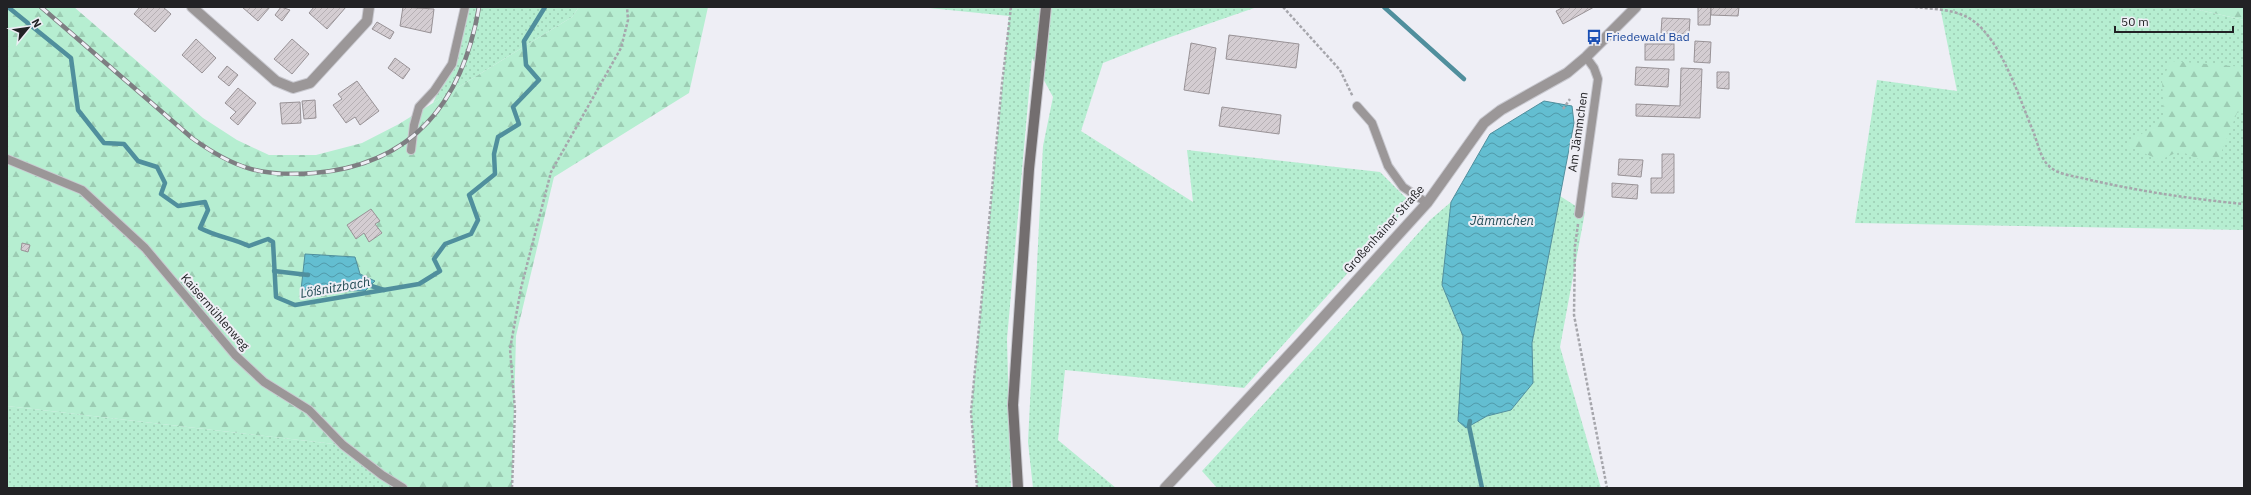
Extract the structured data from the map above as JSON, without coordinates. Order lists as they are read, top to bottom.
{
  "streets": {
    "street": ["Großenhainer Straße"],
    "lane": ["Am Jämmchen", "Kaisermühlenweg"]
  },
  "crossings": [
    ["Am Jämmchen", "Großenhainer Straße"]
  ],
  "water": ["Jämmchen", "Lößnitzbach"],
  "places": {
    "bus stop": ["Friedewald Bad"]
  },
  "scale_bar": "50 m",
  "north": "top right"
}
